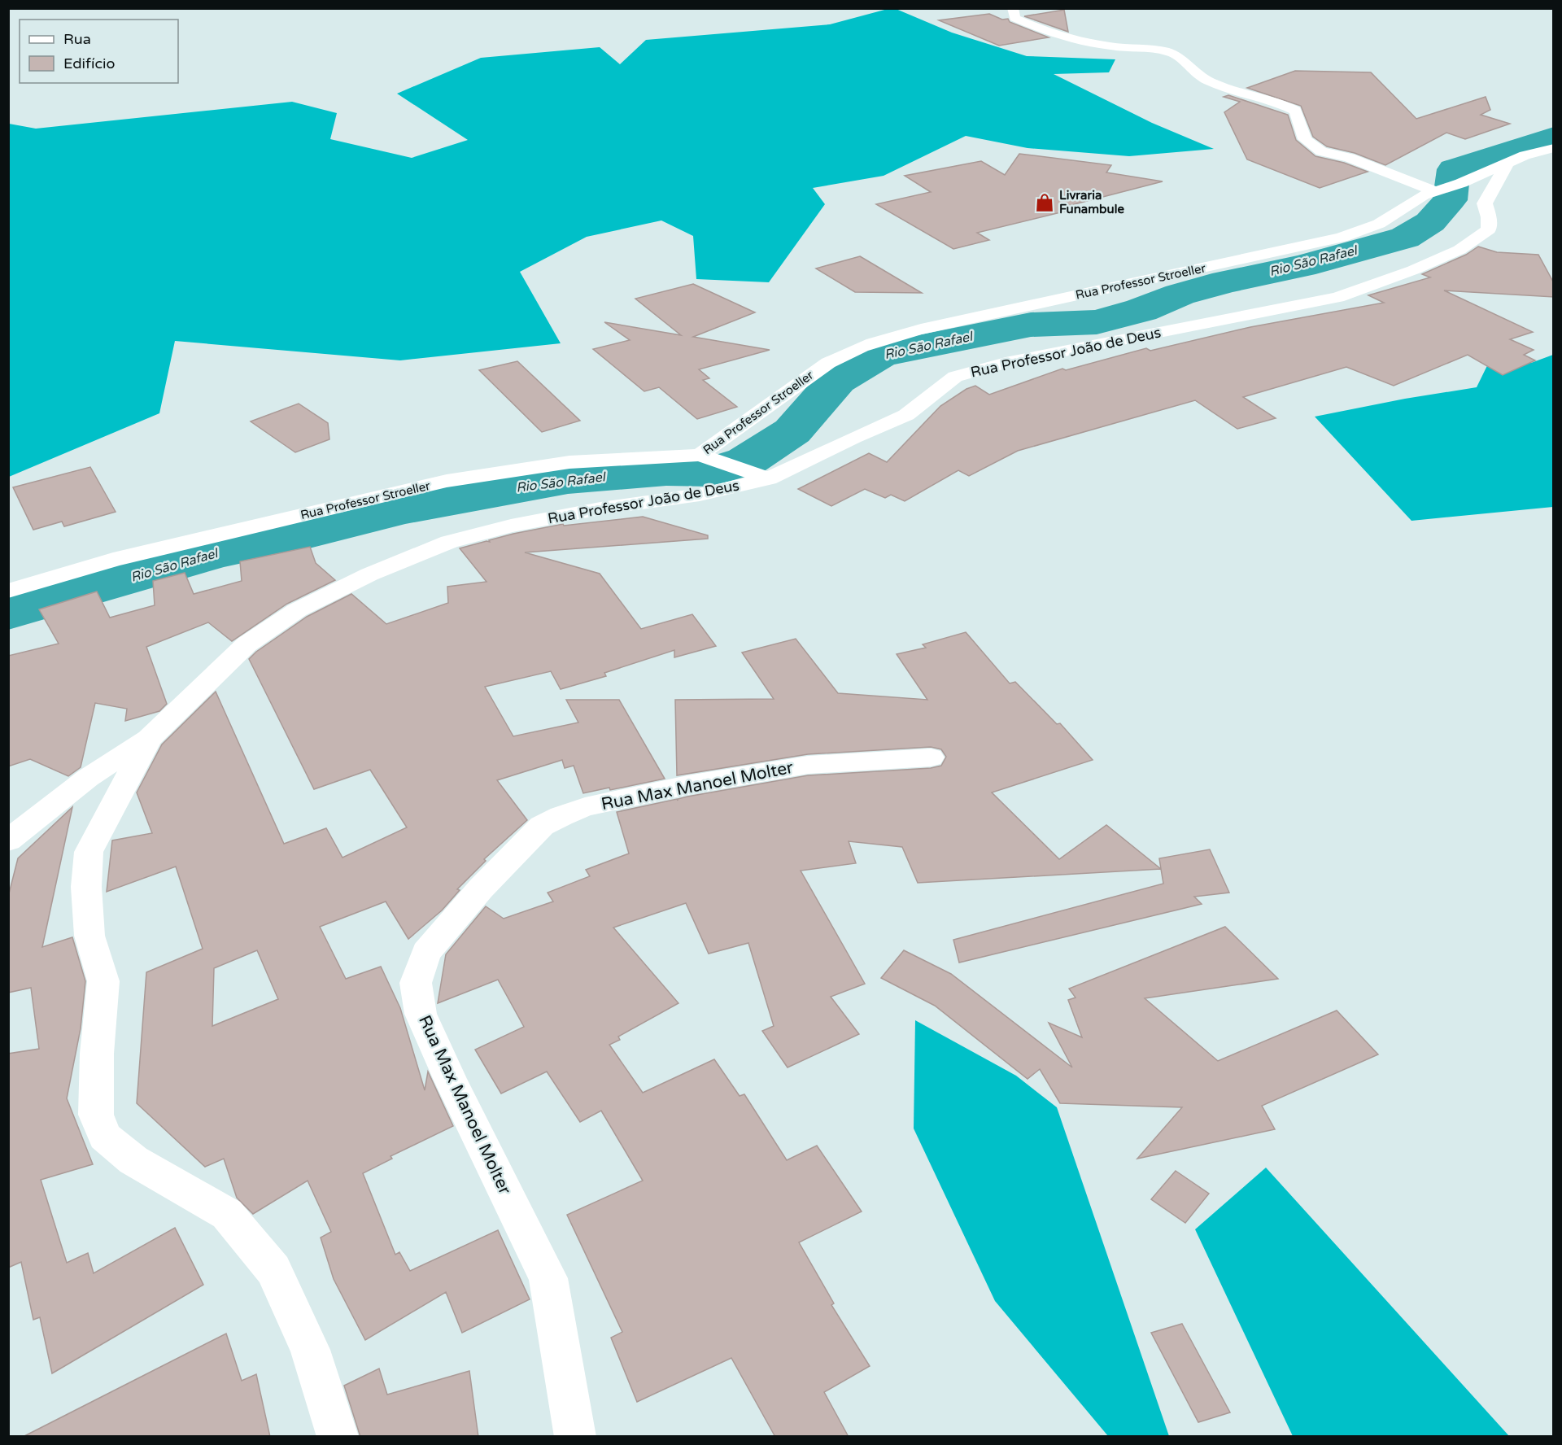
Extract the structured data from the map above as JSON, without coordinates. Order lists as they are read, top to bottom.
{
  "streets": {
    "street": ["Rua Professor Stroeller", "Rua Professor João de Deus", "Rua Max Manoel Molter"]
  },
  "crossings": [
    ["Rua Professor Stroeller", "Rua Professor João de Deus"]
  ],
  "water": ["Rio São Rafael"],
  "places": {
    "shop": ["Livraria Funambule"]
  },
  "legend": ["Rua", "Edifício"]
}
